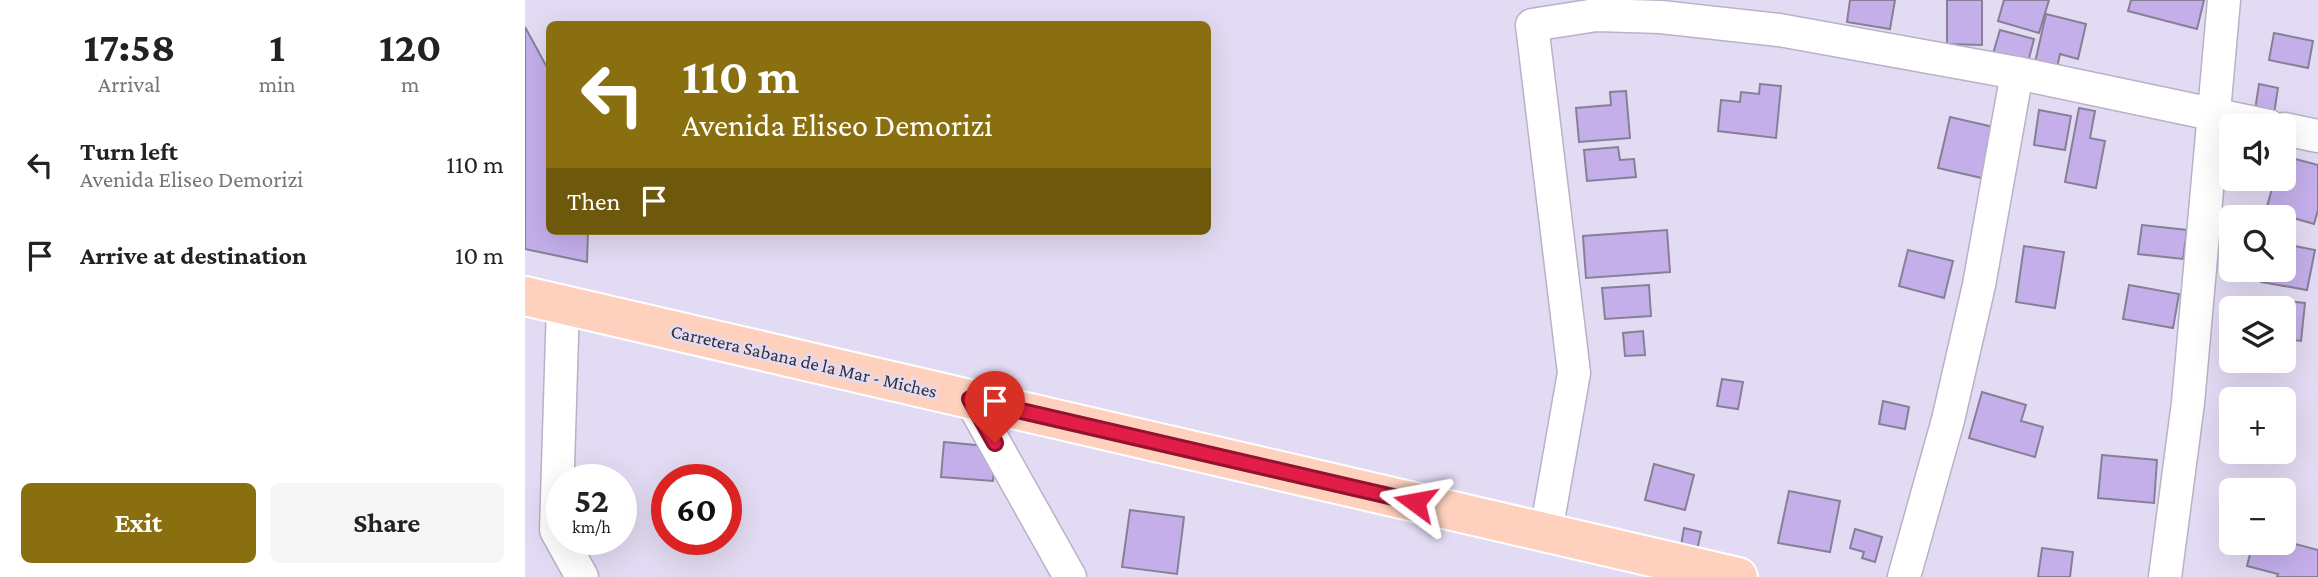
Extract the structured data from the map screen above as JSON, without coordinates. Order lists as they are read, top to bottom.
{
  "streets": {
    "main road": ["Carretera Sabana de la Mar - Miches"]
  },
  "page": {
    "eta": [
      "17:58",
      "Arrival",
      "1",
      "min",
      "120",
      "m"
    ],
    "turn": ["110 m", "Avenida Eliseo Demorizi"],
    "map_buttons": ["+", "−"],
    "list": [
      {
        "name": "Turn left",
        "note": "Avenida Eliseo Demorizi",
        "value": "110 m"
      },
      {
        "name": "Arrive at destination",
        "value": "10 m"
      }
    ],
    "then": "Then",
    "speed": "52 km/h",
    "limit": "60",
    "buttons": ["Exit", "Share"]
  }
}
